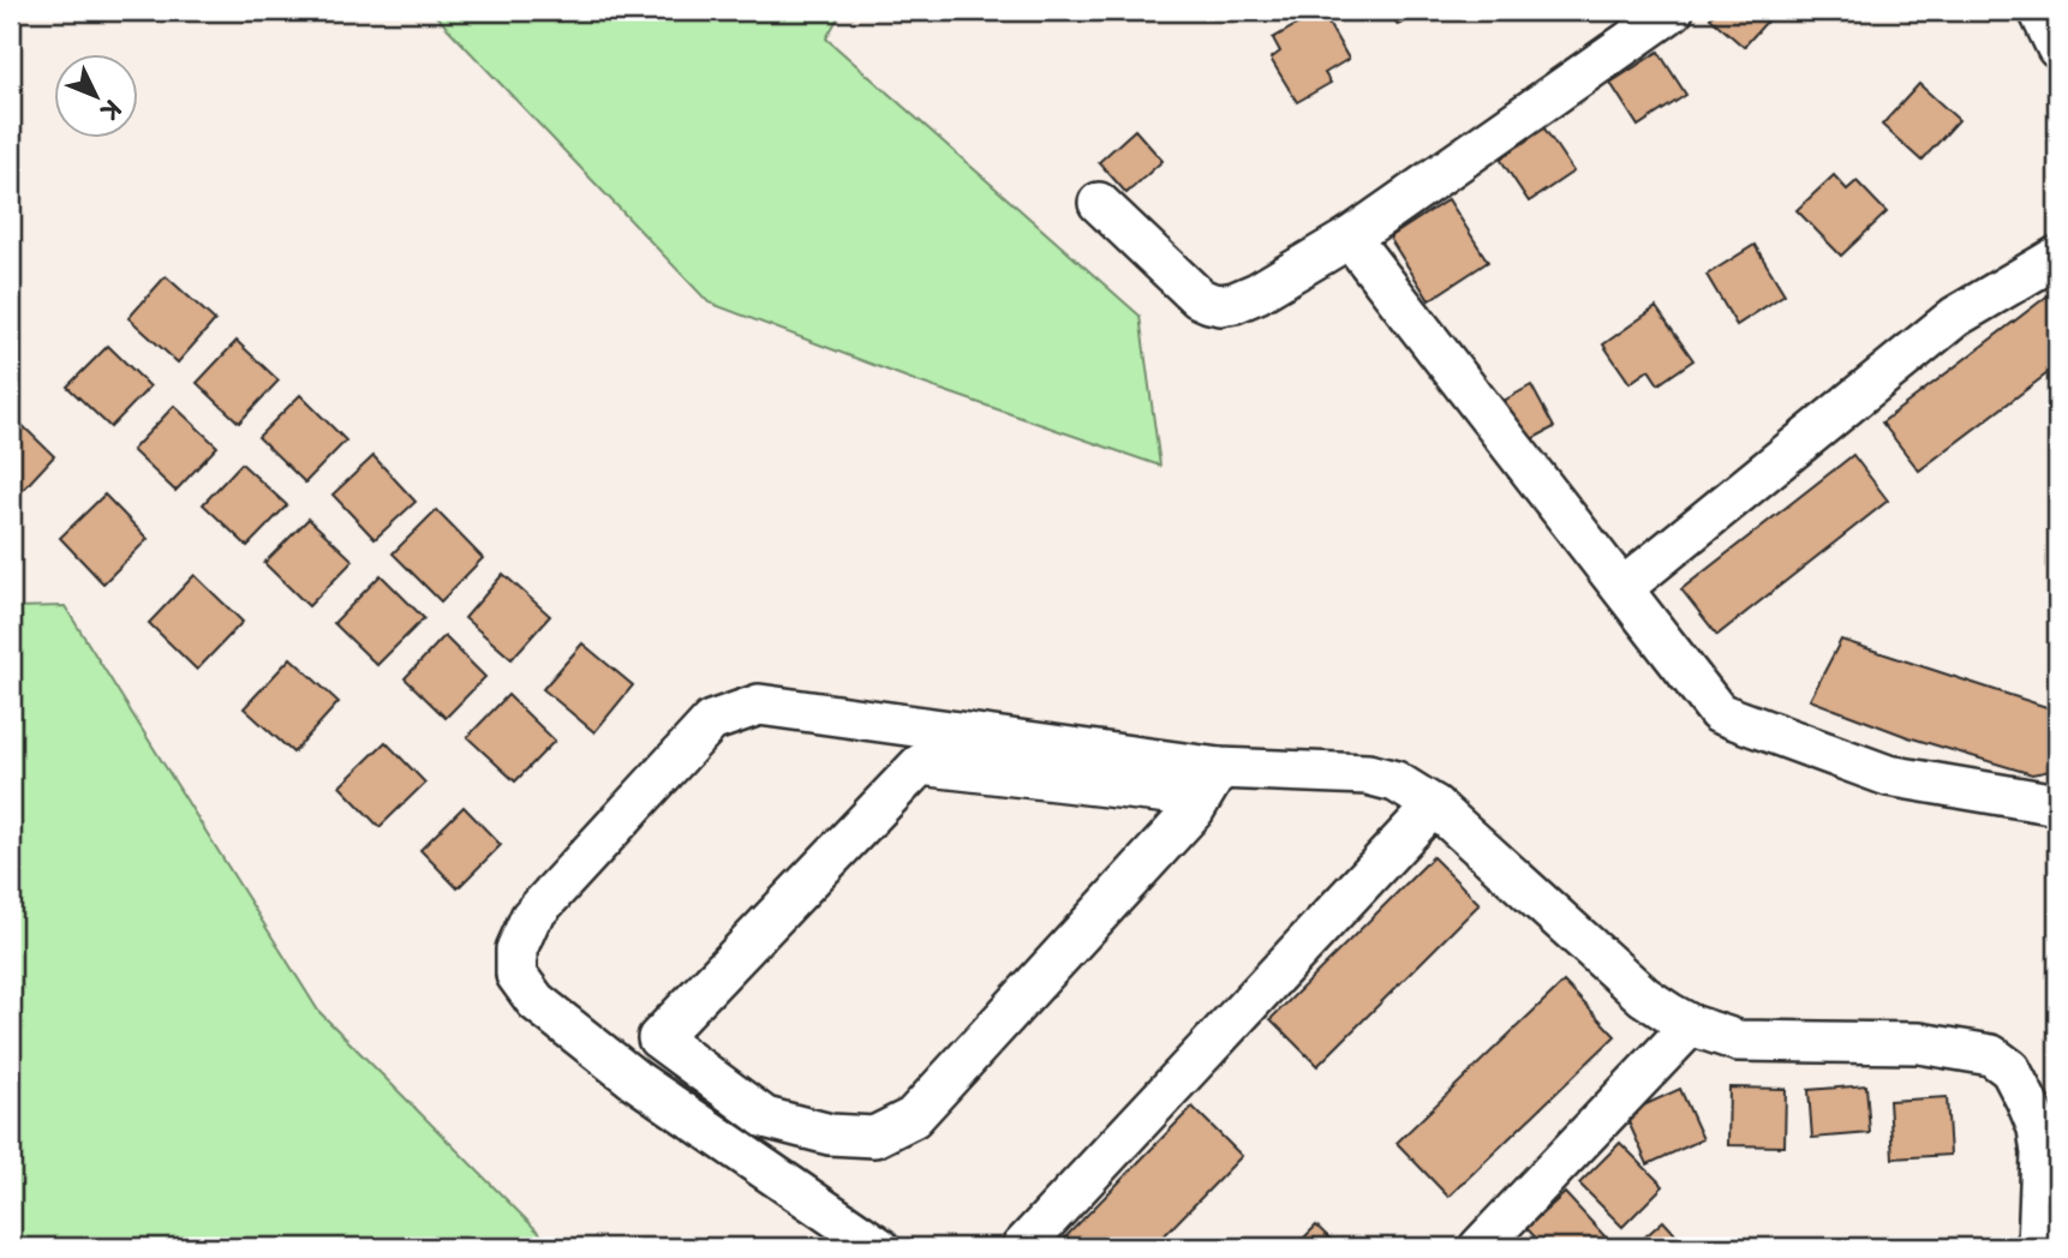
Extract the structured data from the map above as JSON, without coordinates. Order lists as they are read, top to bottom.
{
  "north": "bottom right"
}
